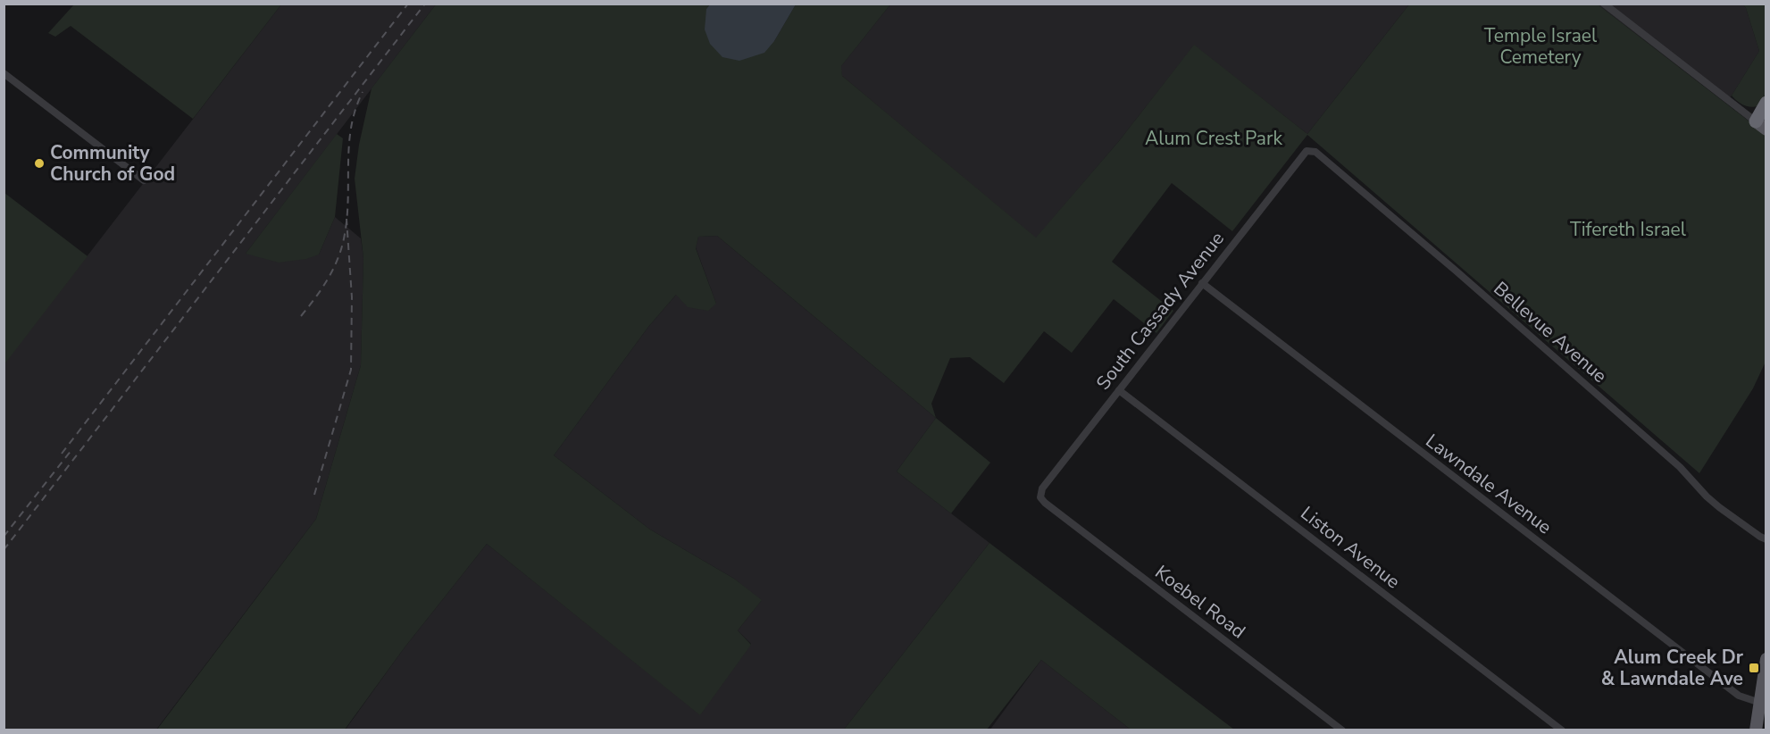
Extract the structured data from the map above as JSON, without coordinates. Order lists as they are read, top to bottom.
{
  "streets": {
    "street": [
      "South Cassady Avenue",
      "Bellevue Avenue",
      "Lawndale Avenue",
      "Liston Avenue",
      "Koebel Road"
    ]
  },
  "crossings": [
    ["South Cassady Avenue", "Bellevue Avenue"],
    ["South Cassady Avenue", "Lawndale Avenue"],
    ["South Cassady Avenue", "Liston Avenue"],
    ["South Cassady Avenue", "Koebel Road"]
  ],
  "parks": ["Temple Israel Cemetery", "Alum Crest Park", "Tifereth Israel"],
  "places": {
    "other": ["Community Church of God"],
    "transit": ["Alum Creek Dr & Lawndale Ave"]
  }
}
